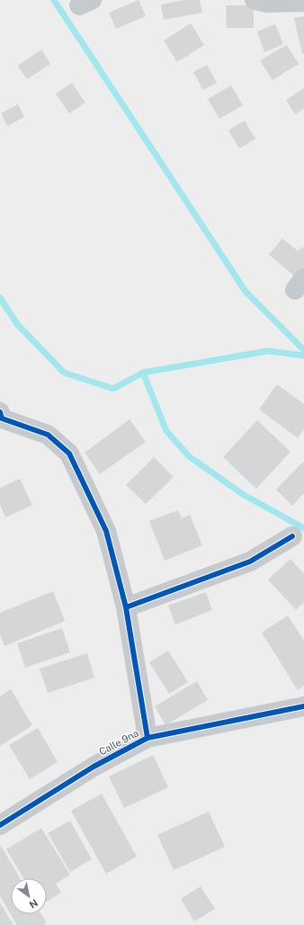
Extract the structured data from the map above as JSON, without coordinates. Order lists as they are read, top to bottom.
{
  "streets": {
    "street": ["Calle 9na"]
  },
  "north": "bottom right"
}
